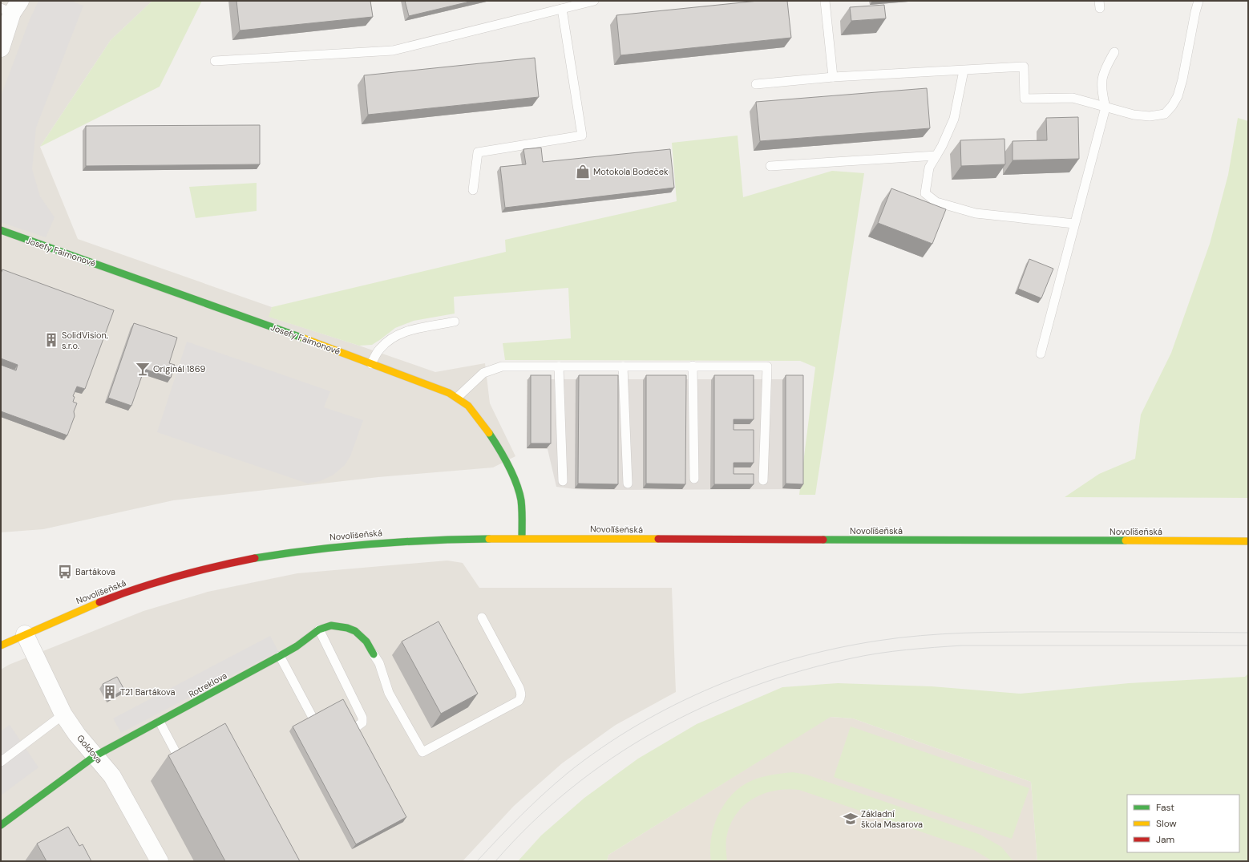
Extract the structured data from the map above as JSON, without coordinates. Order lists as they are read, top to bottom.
{
  "streets": {
    "street": [
      "Josefy Faimonové",
      "Novolíšeňská",
      "Rotreklova",
      "Goldova"
    ]
  },
  "crossings": [
    ["Josefy Faimonové", "Novolíšeňská"],
    ["Novolíšeňská", "Goldova"],
    ["Rotreklova", "Goldova"]
  ],
  "places": {
    "shop": ["Motokola Bodeček"],
    "building": ["SolidVision, s.r.o.", "T21 Bartákova"],
    "bar": ["Originál 1869"],
    "bus stop": ["Bartákova"],
    "school or university": ["Základní škola Masarova"]
  },
  "legend": ["Fast", "Slow", "Jam"]
}
